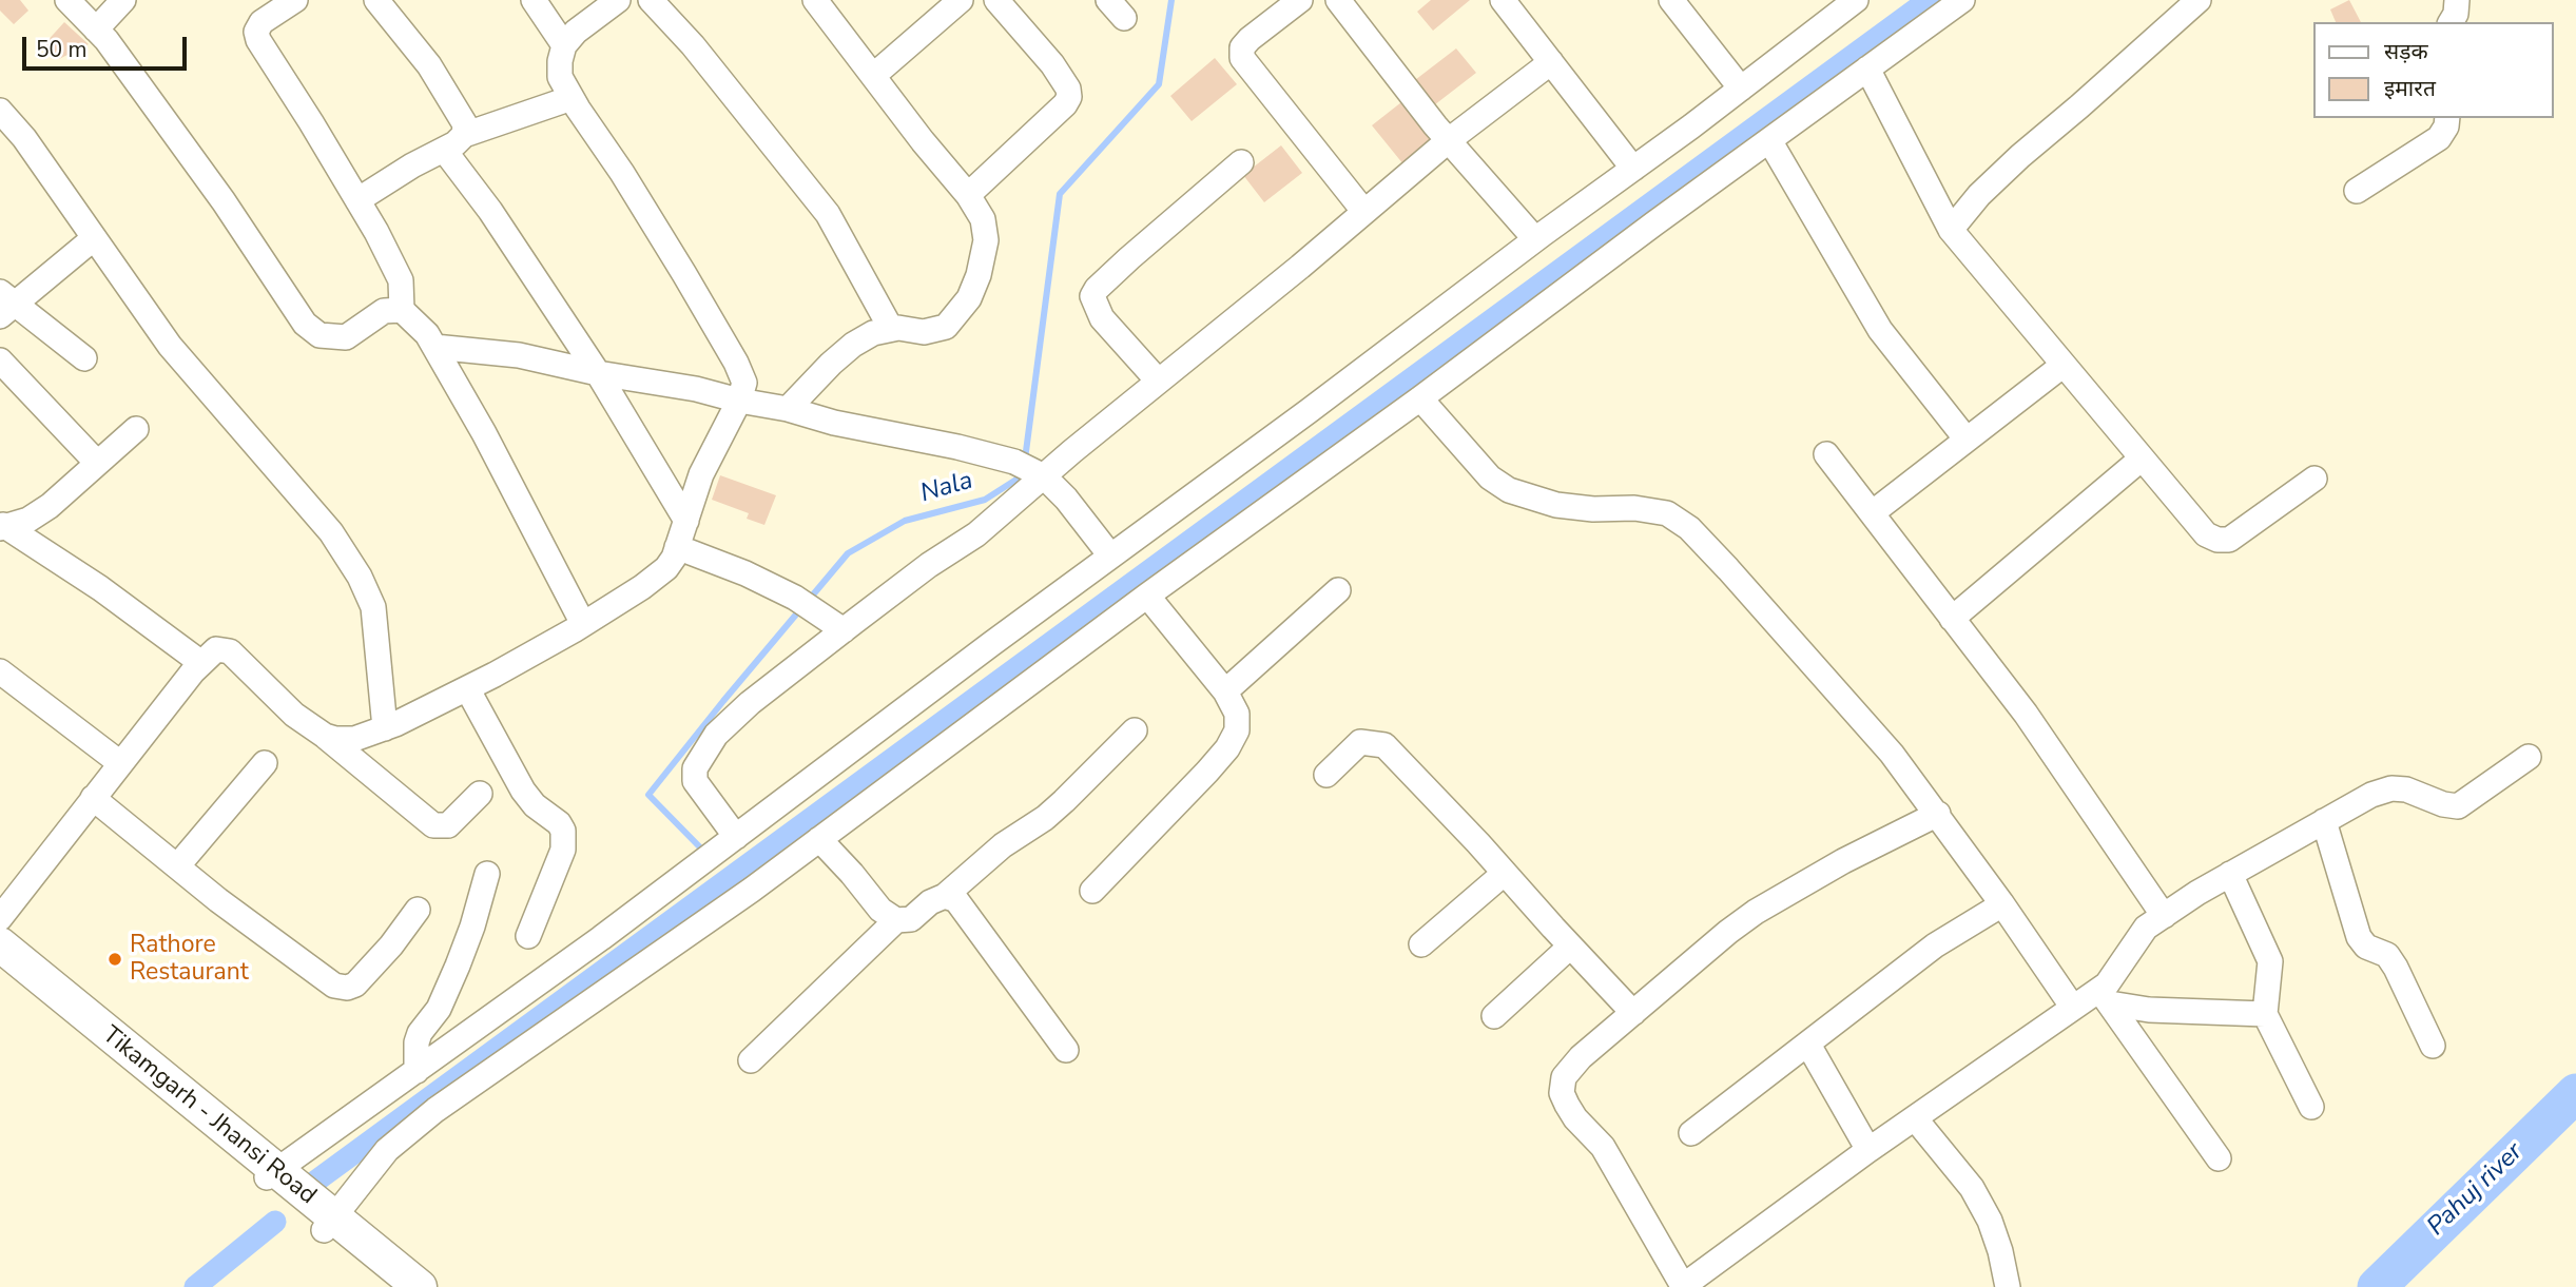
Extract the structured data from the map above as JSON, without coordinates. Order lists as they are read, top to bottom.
{
  "streets": {
    "street": ["Tikamgarh - Jhansi Road"]
  },
  "water": ["Nala", "Pahuj river"],
  "places": ["Rathore Restaurant"],
  "legend": ["सड़क", "इमारत"],
  "scale_bar": "50 m"
}
